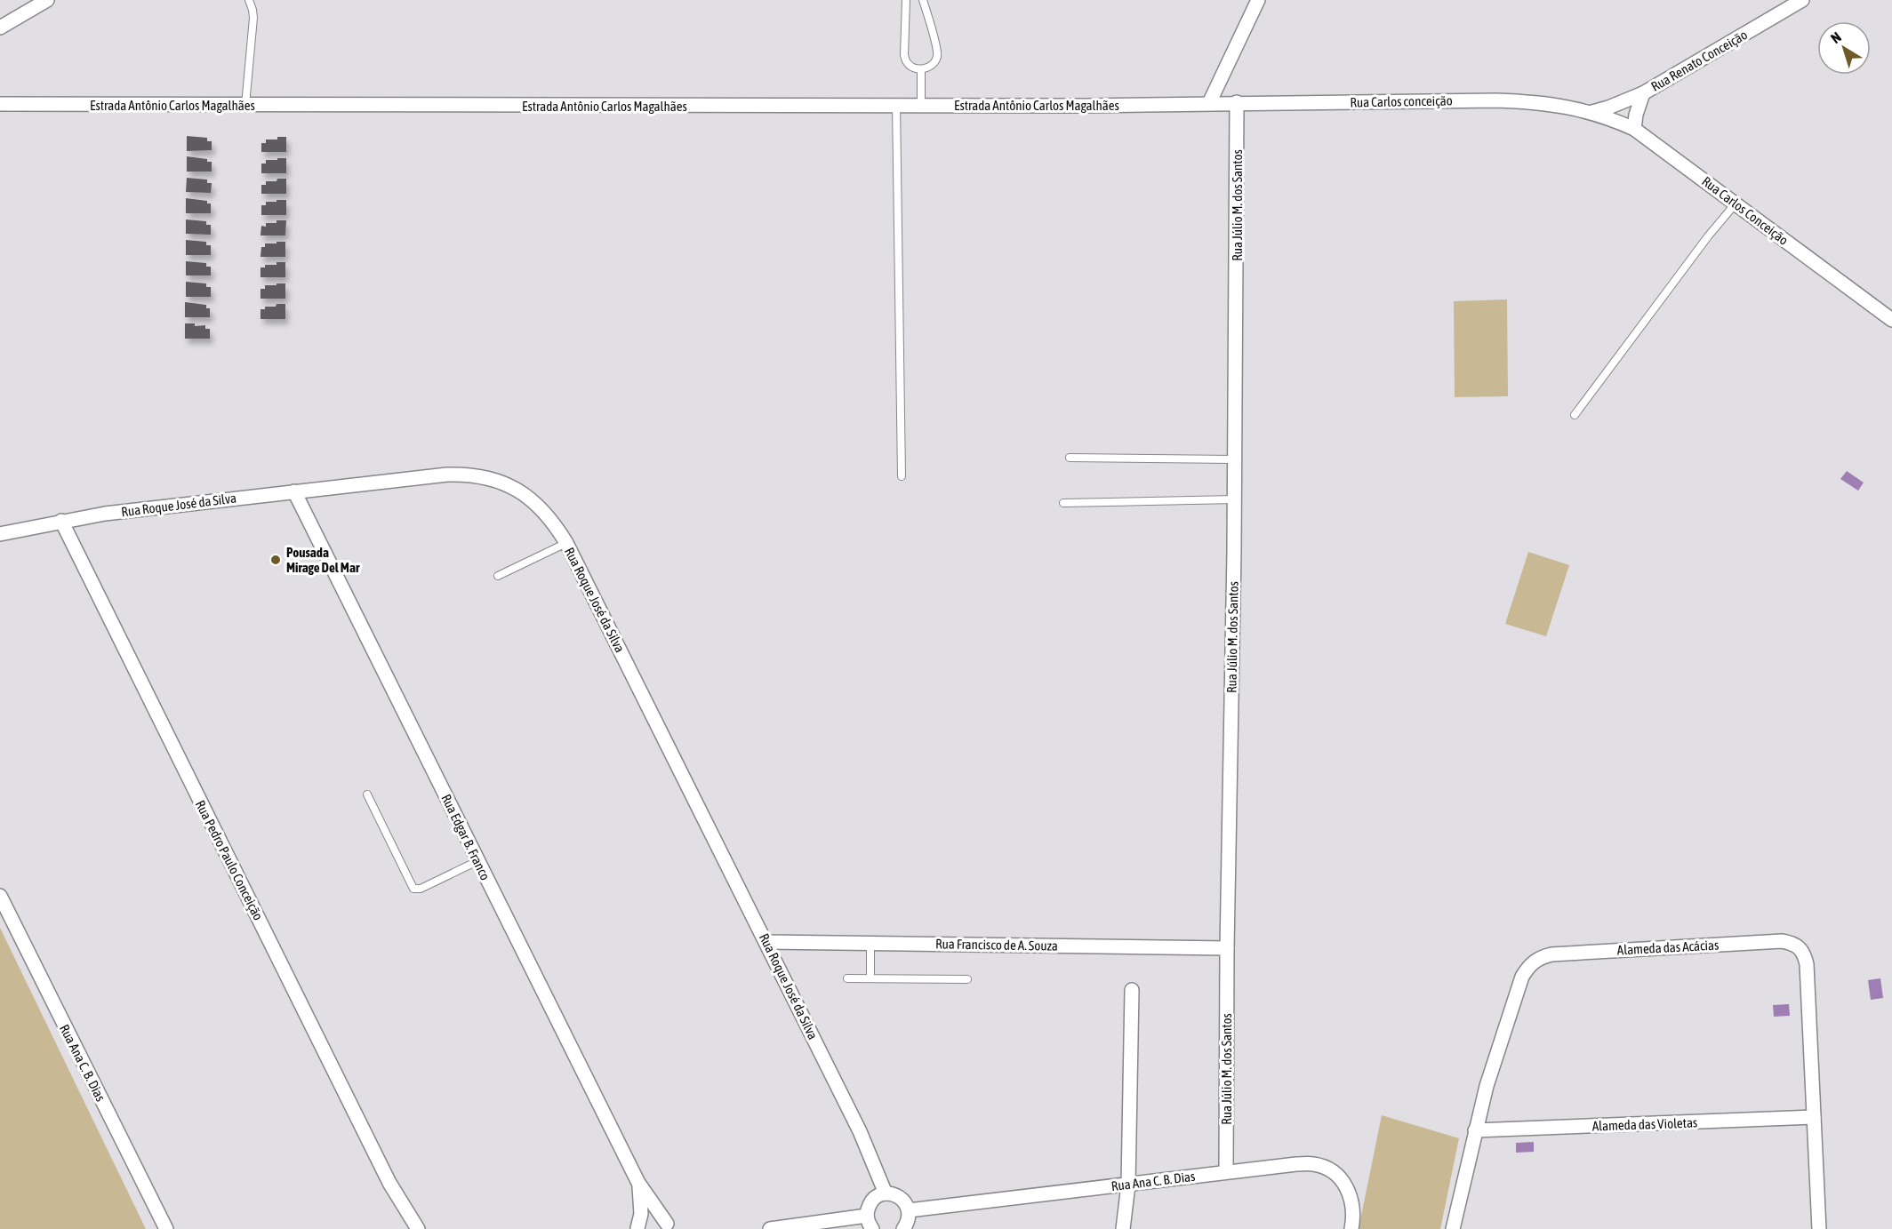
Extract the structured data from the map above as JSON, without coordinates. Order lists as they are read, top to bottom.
{
  "streets": {
    "street": [
      "Rua Renato Conceição",
      "Rua Carlos conceição",
      "Estrada Antônio Carlos Magalhães",
      "Rua Júlio M. dos Santos",
      "Rua Carlos Conceição",
      "Rua Roque José da Silva",
      "Rua Edgar B. Franco",
      "Rua Pedro Paulo Conceição",
      "Rua Francisco de A. Souza",
      "Alameda das Acácias",
      "Rua Ana C. B. Dias",
      "Alameda das Violetas"
    ]
  },
  "crossings": [
    ["Rua Renato Conceição", "Rua Carlos conceição"],
    ["Rua Renato Conceição", "Rua Carlos Conceição"],
    ["Rua Carlos conceição", "Estrada Antônio Carlos Magalhães"],
    ["Rua Carlos conceição", "Rua Júlio M. dos Santos"],
    ["Rua Carlos conceição", "Rua Carlos Conceição"],
    ["Rua Júlio M. dos Santos", "Rua Francisco de A. Souza"],
    ["Rua Júlio M. dos Santos", "Rua Ana C. B. Dias"],
    ["Rua Roque José da Silva", "Rua Edgar B. Franco"],
    ["Rua Roque José da Silva", "Rua Pedro Paulo Conceição"],
    ["Rua Roque José da Silva", "Rua Francisco de A. Souza"],
    ["Alameda das Acácias", "Alameda das Violetas"]
  ],
  "places": ["Pousada Mirage Del Mar"],
  "north": "top left"
}
